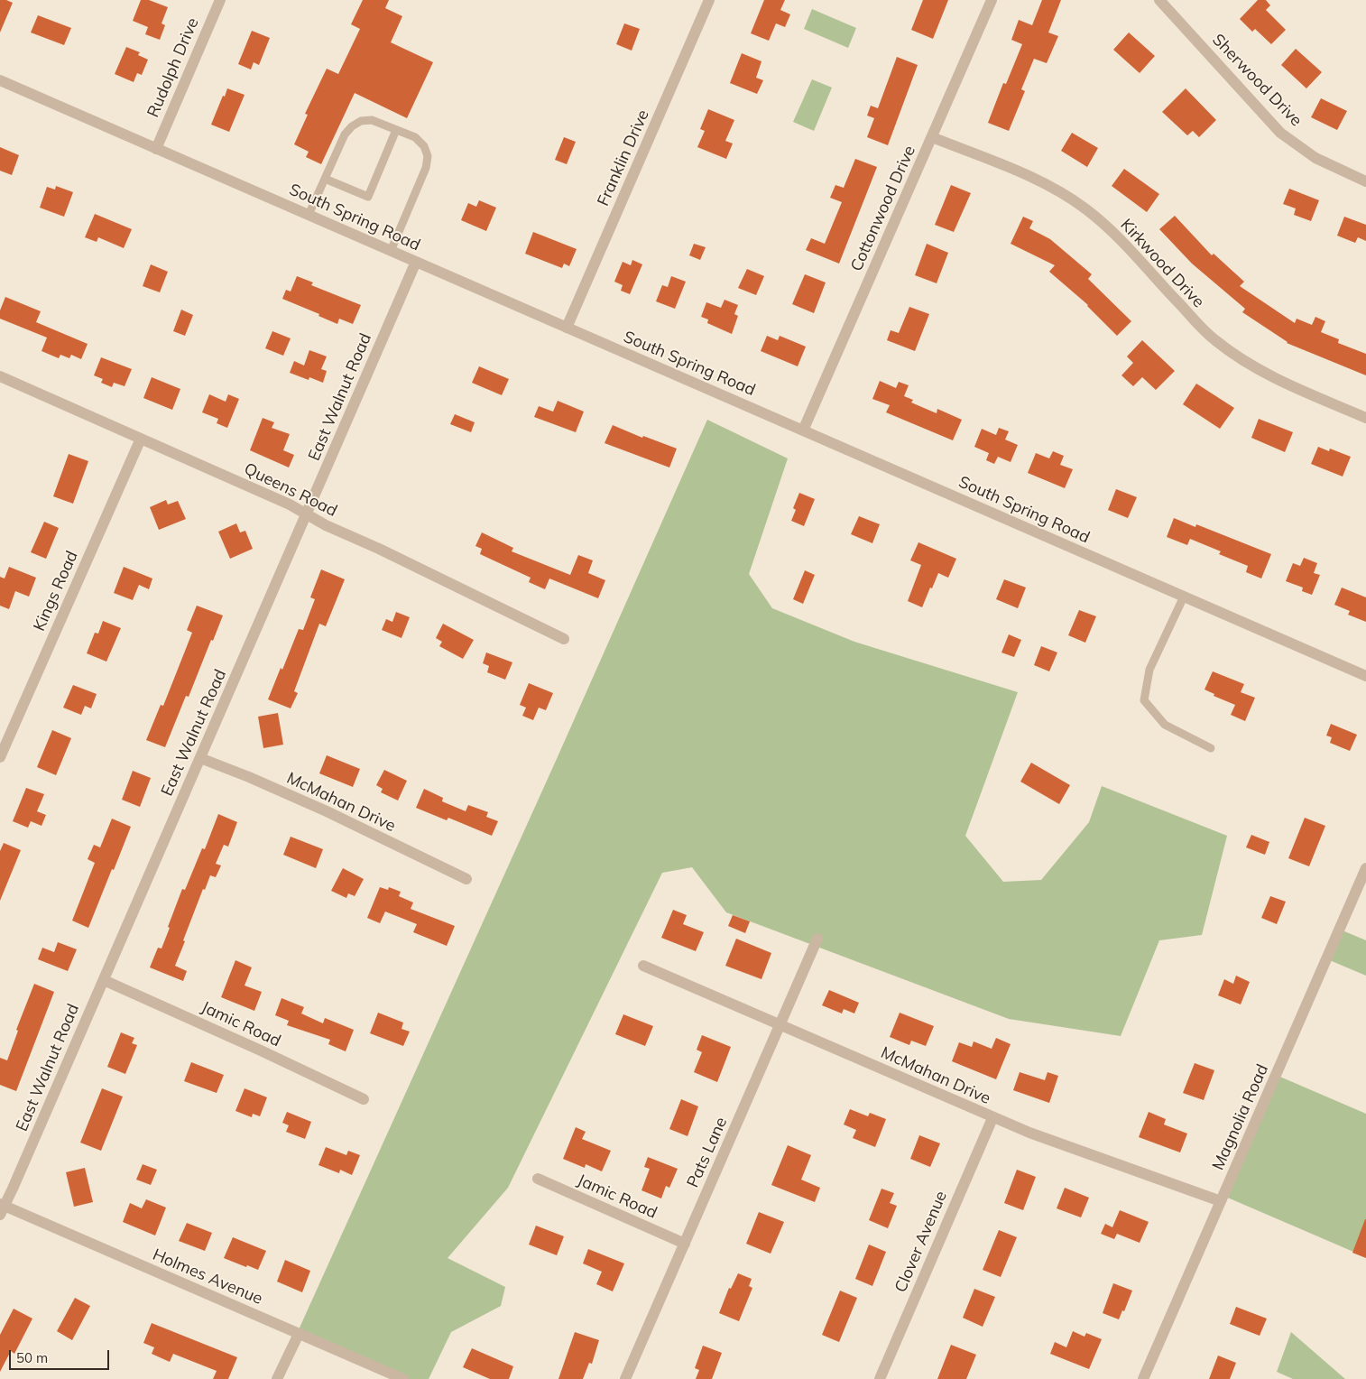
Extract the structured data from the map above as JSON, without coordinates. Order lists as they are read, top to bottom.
{
  "streets": {
    "street": [
      "Rudolph Drive",
      "Sherwood Drive",
      "Franklin Drive",
      "Cottonwood Drive",
      "South Spring Road",
      "Kirkwood Drive",
      "East Walnut Road",
      "Queens Road",
      "Kings Road",
      "McMahan Drive",
      "Jamic Road",
      "Magnolia Road",
      "Pats Lane",
      "Clover Avenue",
      "Holmes Avenue"
    ]
  },
  "crossings": [
    ["Rudolph Drive", "South Spring Road"],
    ["Franklin Drive", "South Spring Road"],
    ["Cottonwood Drive", "South Spring Road"],
    ["Cottonwood Drive", "Kirkwood Drive"],
    ["South Spring Road", "East Walnut Road"],
    ["East Walnut Road", "Queens Road"],
    ["East Walnut Road", "McMahan Drive"],
    ["East Walnut Road", "Jamic Road"],
    ["East Walnut Road", "Holmes Avenue"],
    ["Queens Road", "Kings Road"],
    ["McMahan Drive", "Magnolia Road"],
    ["McMahan Drive", "Pats Lane"],
    ["McMahan Drive", "Clover Avenue"],
    ["Jamic Road", "Pats Lane"]
  ],
  "scale_bar": "50 m"
}
